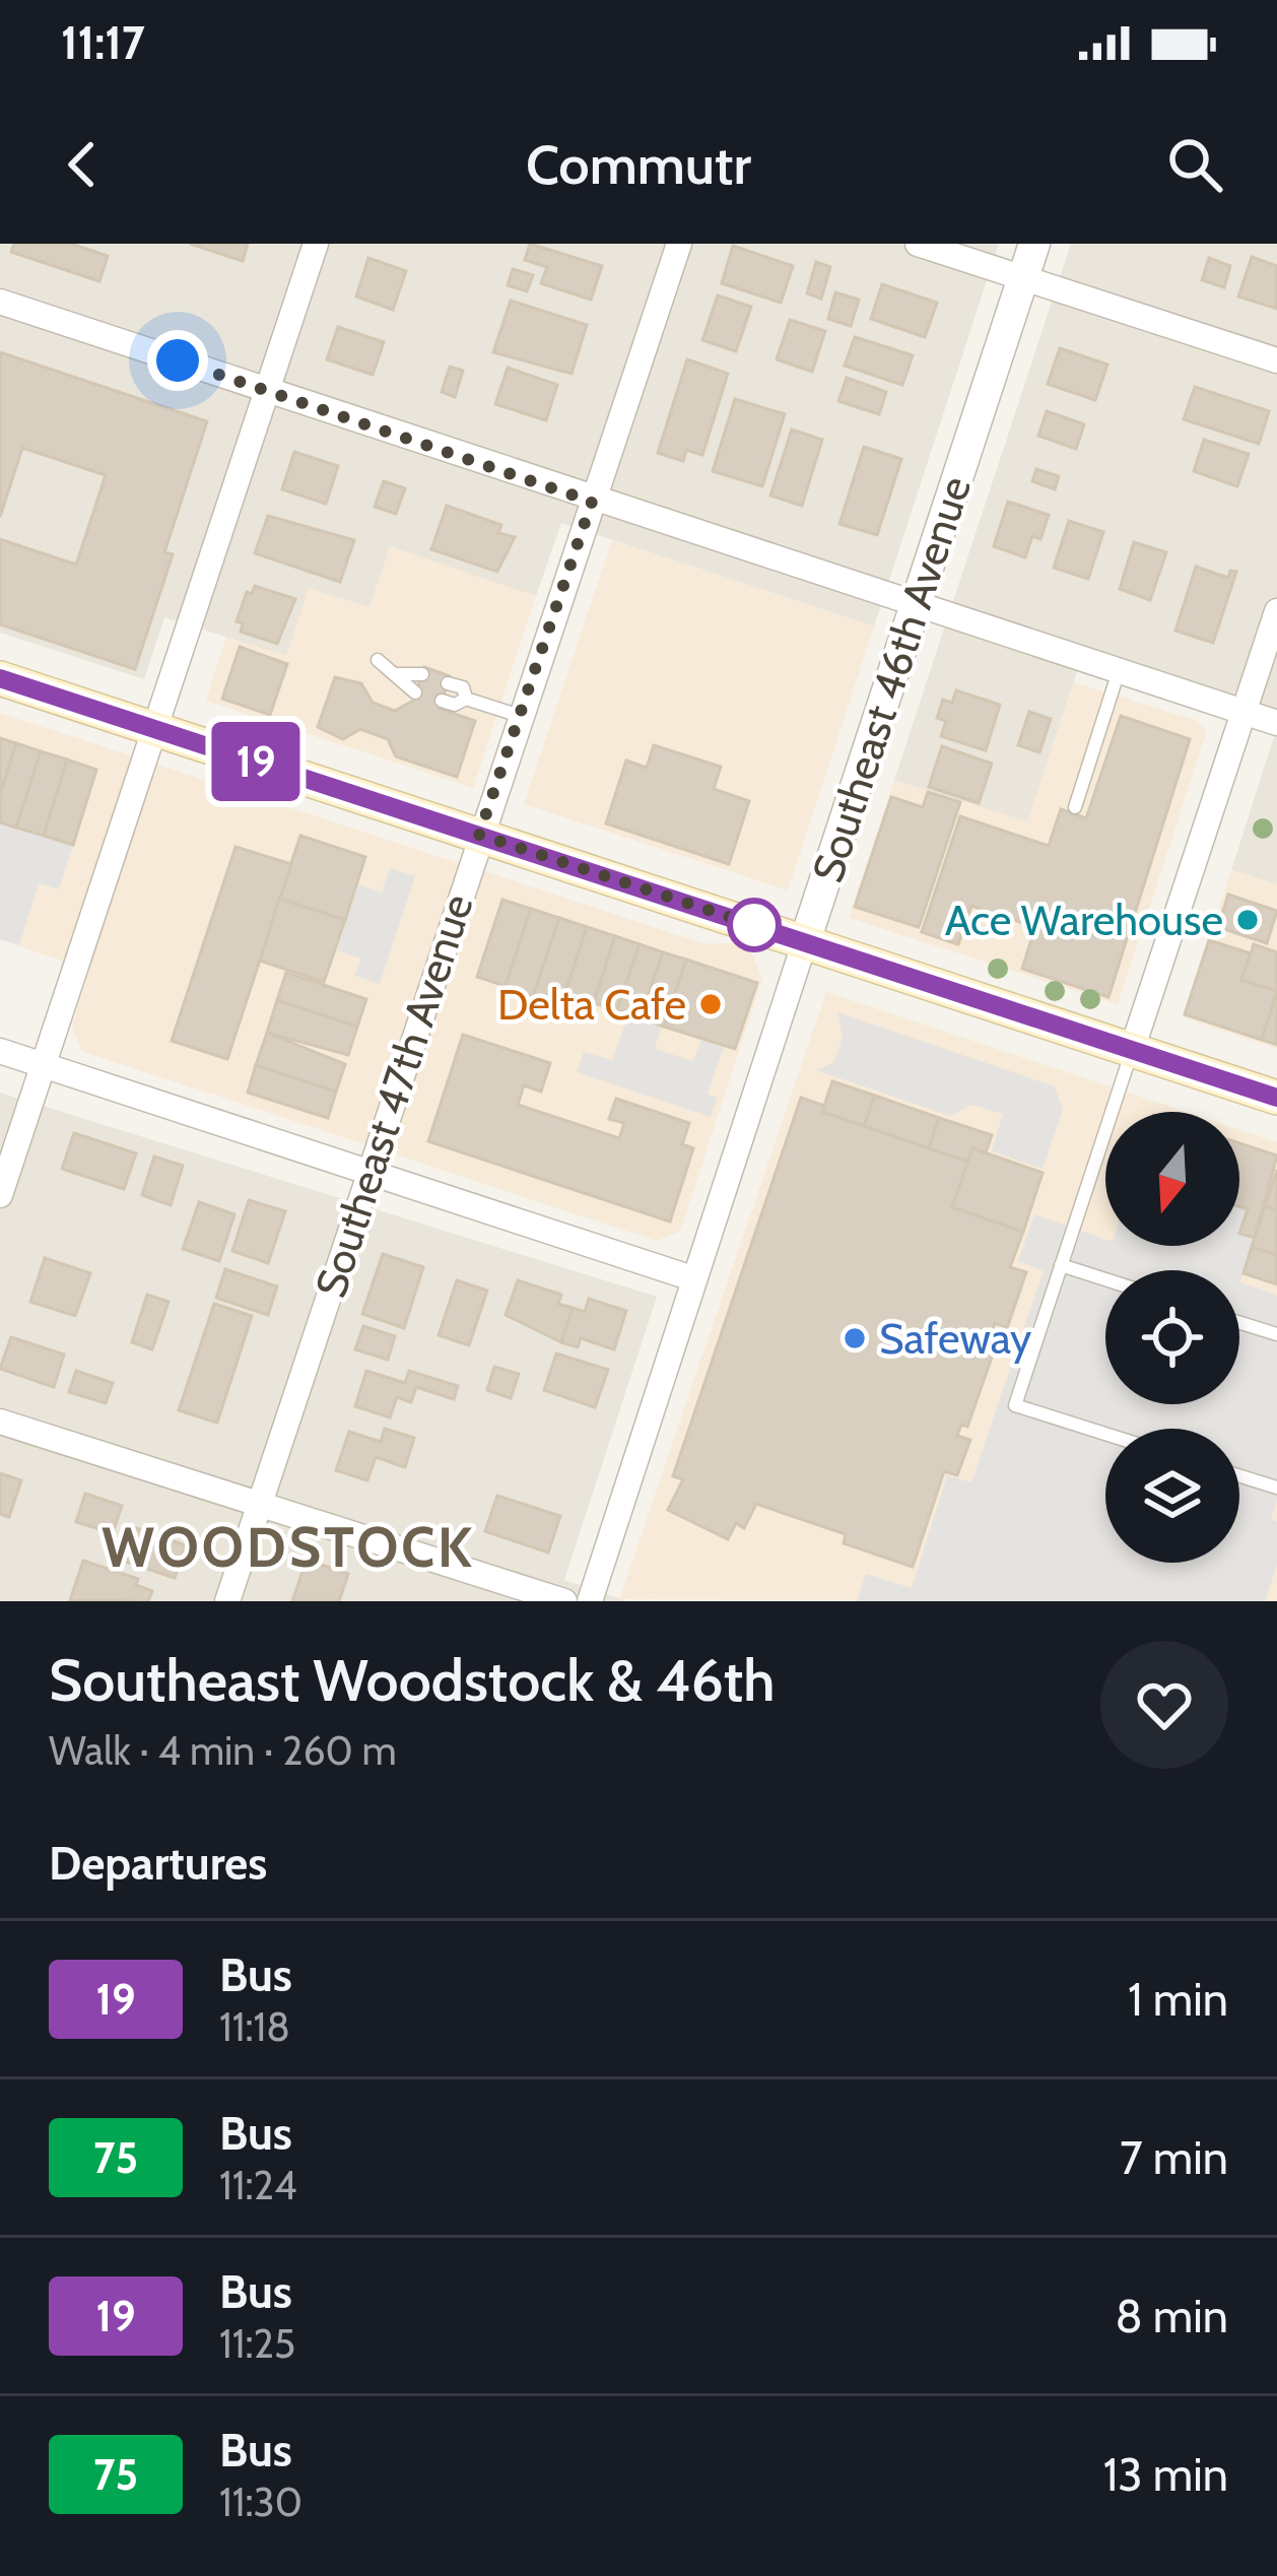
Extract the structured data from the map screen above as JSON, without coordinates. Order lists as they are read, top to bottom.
{
  "streets": {
    "street": ["Southeast 46th Avenue", "Southeast 47th Avenue"]
  },
  "districts": ["WOODSTOCK"],
  "places": ["Ace Warehouse", "Delta Cafe", "Safeway"],
  "lines": ["bus line 19"],
  "north": "bottom",
  "page": {
    "status": "11:17",
    "header": "Commutr",
    "on_map": "19",
    "heading": [
      ["Southeast Woodstock & 46th", "Walk · 4 min · 260 m"],
      "Departures"
    ],
    "list": [
      {
        "mark": "19",
        "name": "Bus",
        "note": "11:18",
        "value": "1 min"
      },
      {
        "mark": "75",
        "name": "Bus",
        "note": "11:24",
        "value": "7 min"
      },
      {
        "mark": "19",
        "name": "Bus",
        "note": "11:25",
        "value": "8 min"
      },
      {
        "mark": "75",
        "name": "Bus",
        "note": "11:30",
        "value": "13 min"
      }
    ]
  }
}
